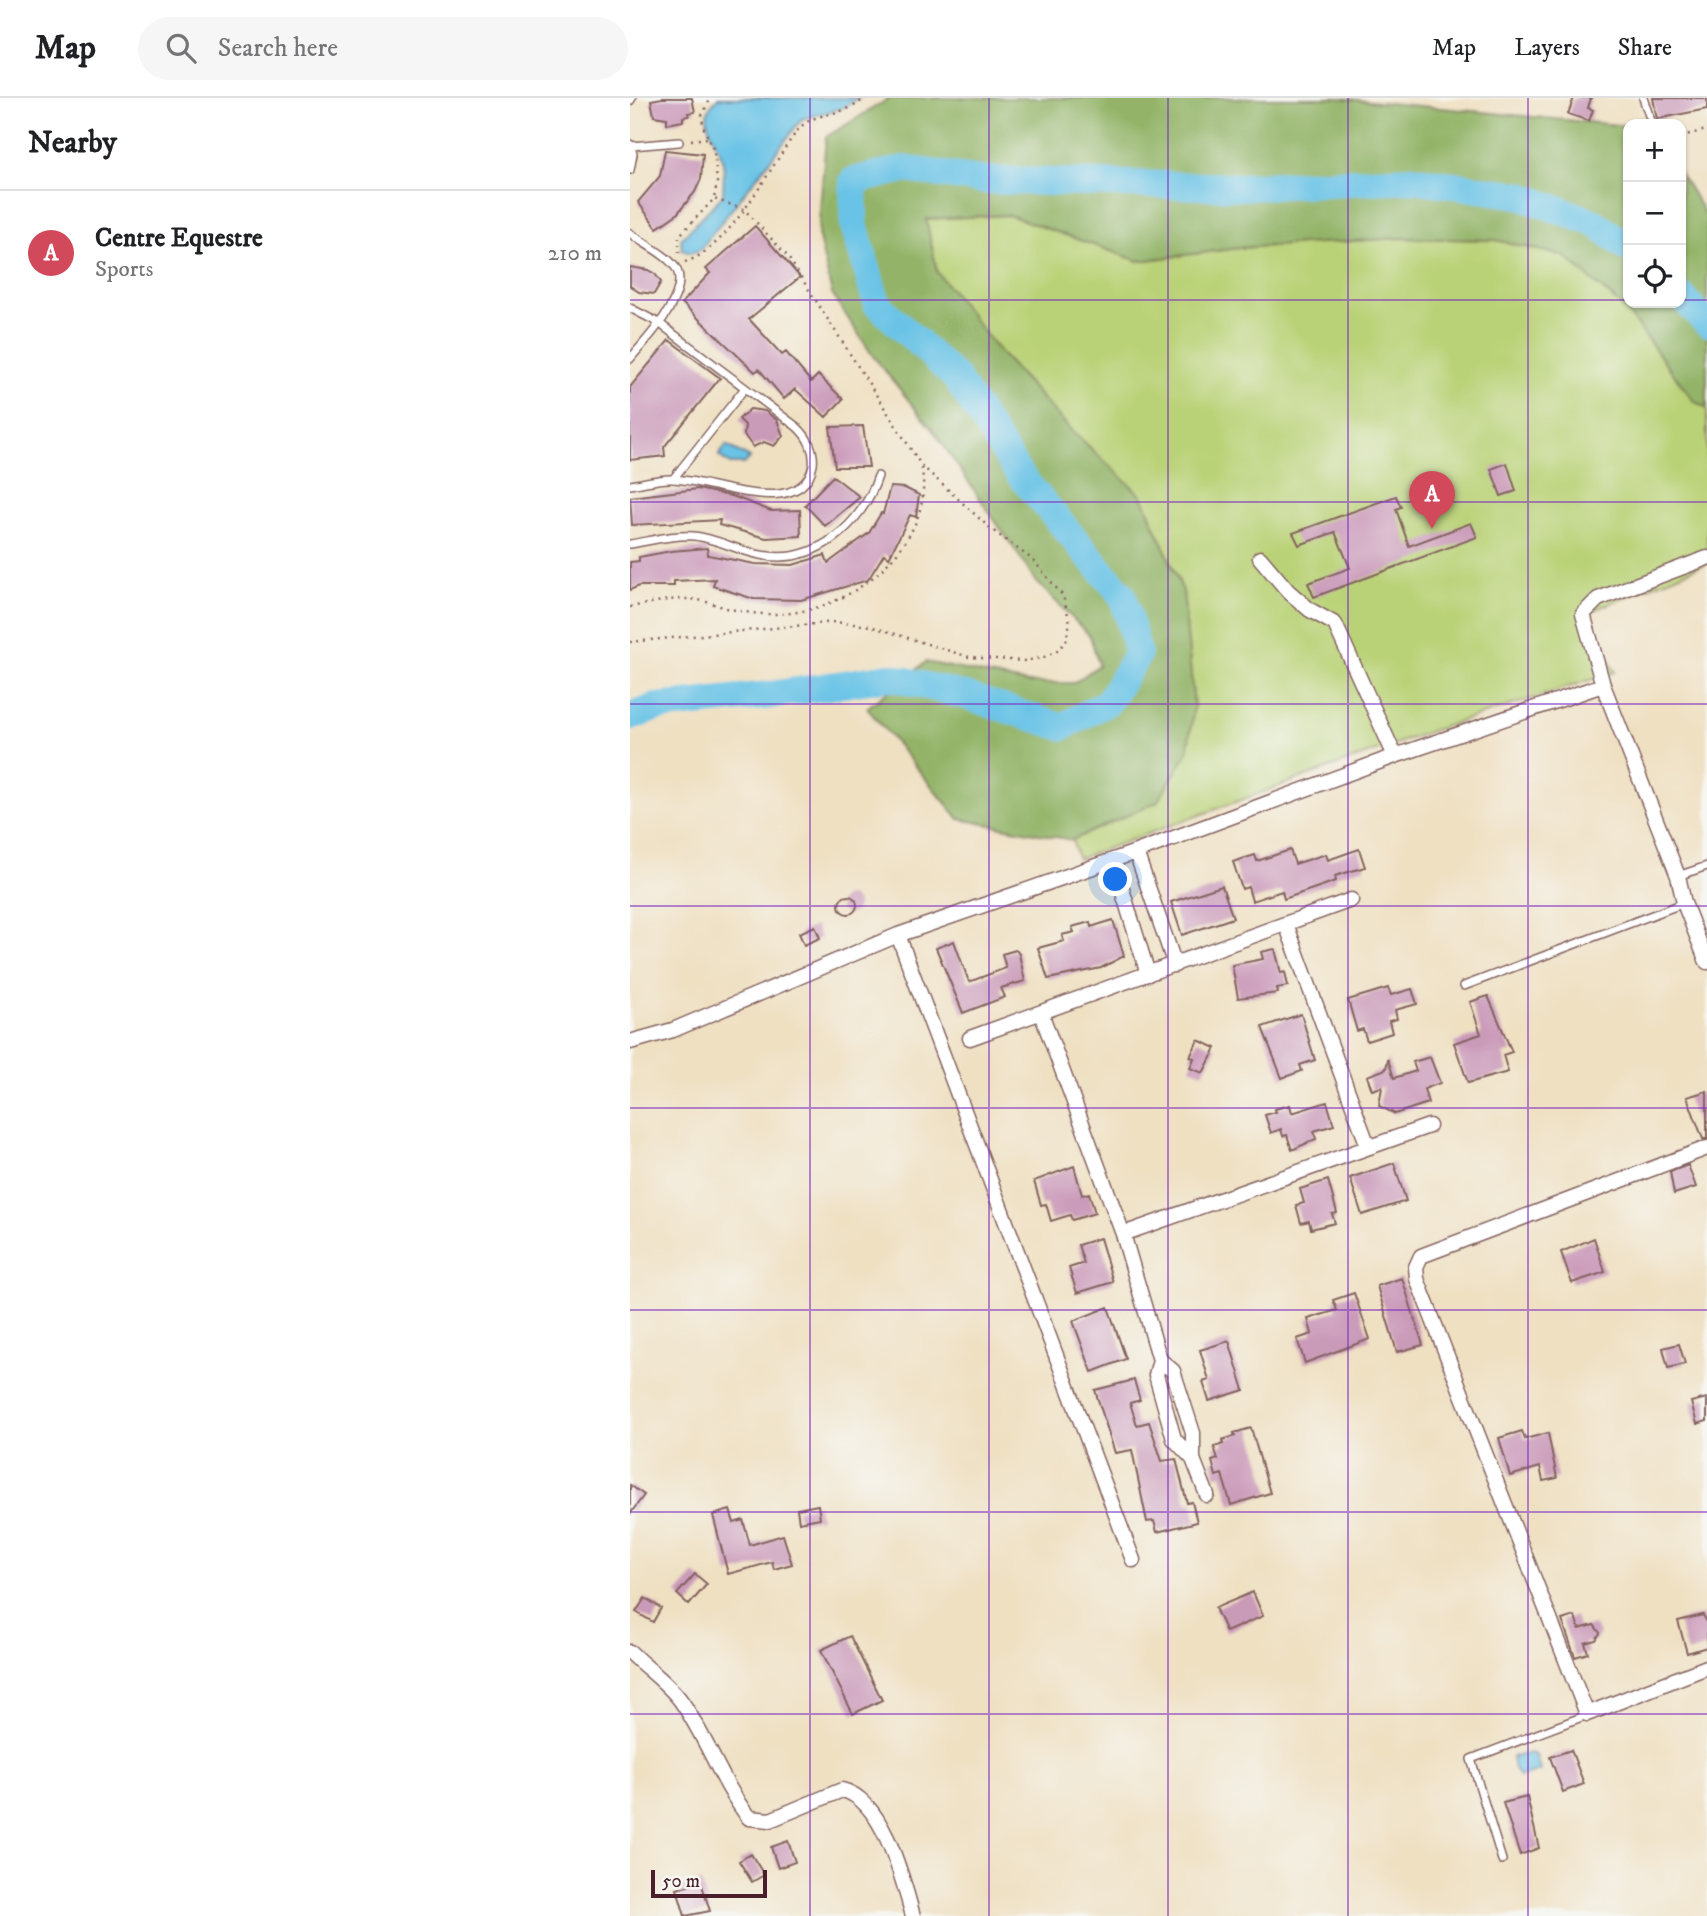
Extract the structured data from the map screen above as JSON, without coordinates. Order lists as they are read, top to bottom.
{
  "scale_bar": "50 m",
  "page": {
    "header": "Map",
    "search": "Search here",
    "nav": ["Map", "Layers", "Share"],
    "heading": "Nearby",
    "map_buttons": ["+", "−"],
    "list": [
      {
        "mark": "A",
        "name": "Centre Equestre",
        "note": "Sports",
        "value": "210 m"
      }
    ],
    "pins": "A",
    "scale": "50 m"
  }
}
